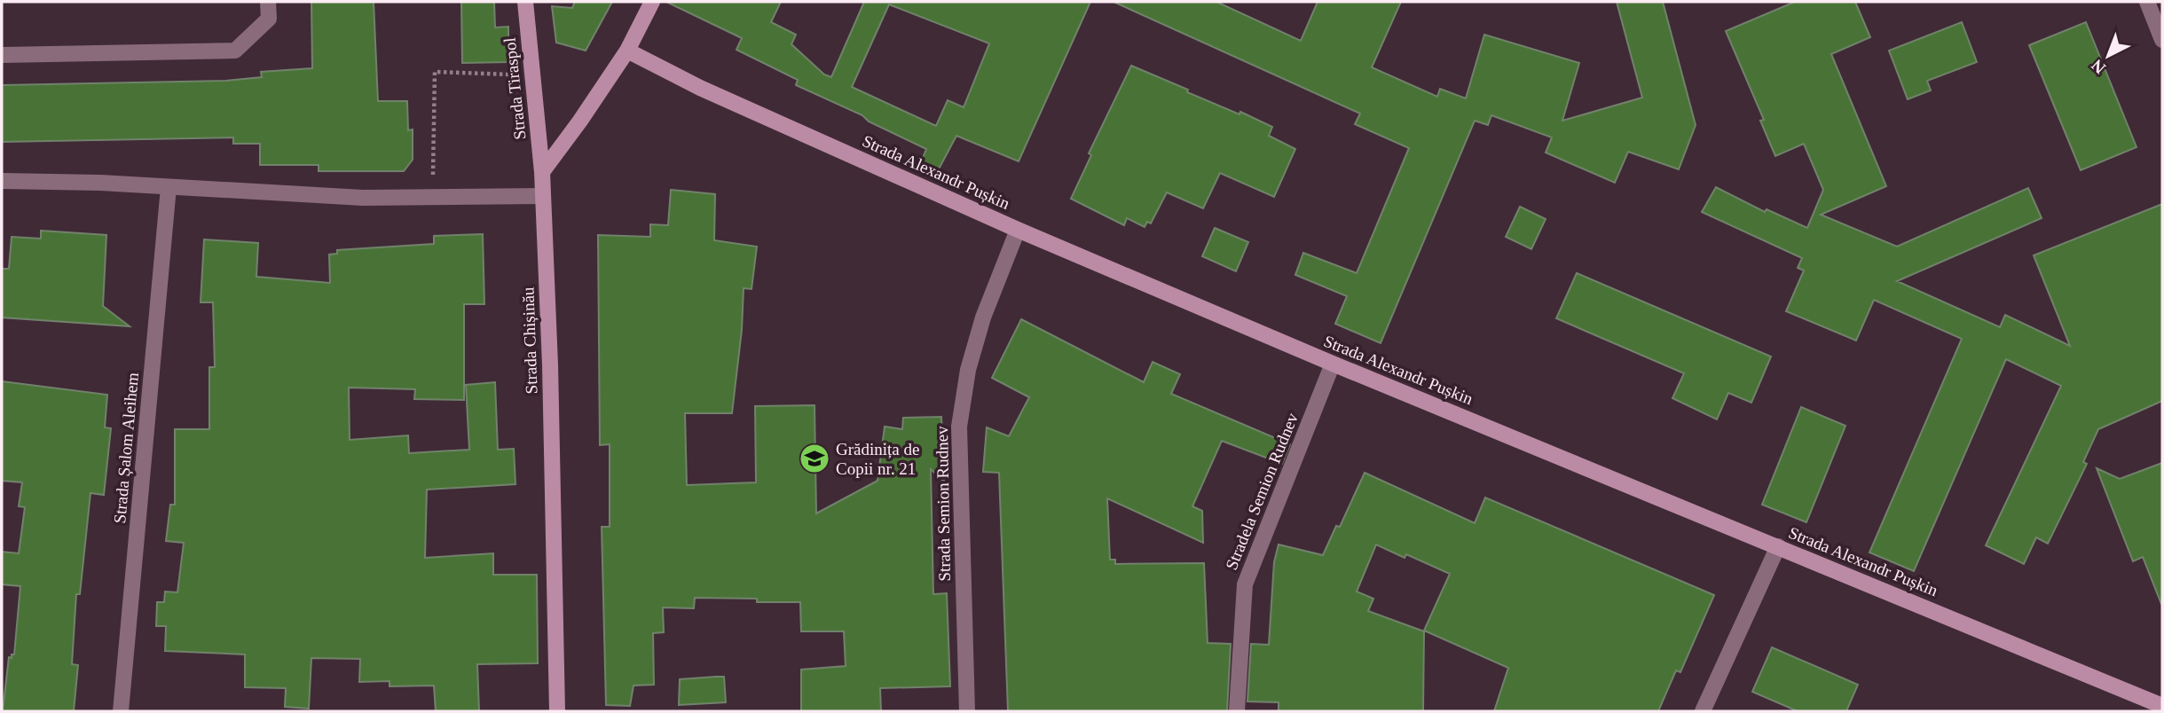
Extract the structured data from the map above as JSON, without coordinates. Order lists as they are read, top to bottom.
{
  "streets": {
    "street": [
      "Strada Tiraspol",
      "Strada Alexandr Pușkin",
      "Strada Chișinău",
      "Strada Șalom Aleihem",
      "Stradela Semion Rudnev",
      "Strada Semion Rudnev"
    ]
  },
  "crossings": [
    ["Strada Tiraspol", "Strada Chișinău"],
    ["Strada Alexandr Pușkin", "Stradela Semion Rudnev"],
    ["Strada Alexandr Pușkin", "Strada Semion Rudnev"]
  ],
  "places": {
    "school or university": ["Grădinița de Copii nr. 21"]
  },
  "north": "bottom left"
}
